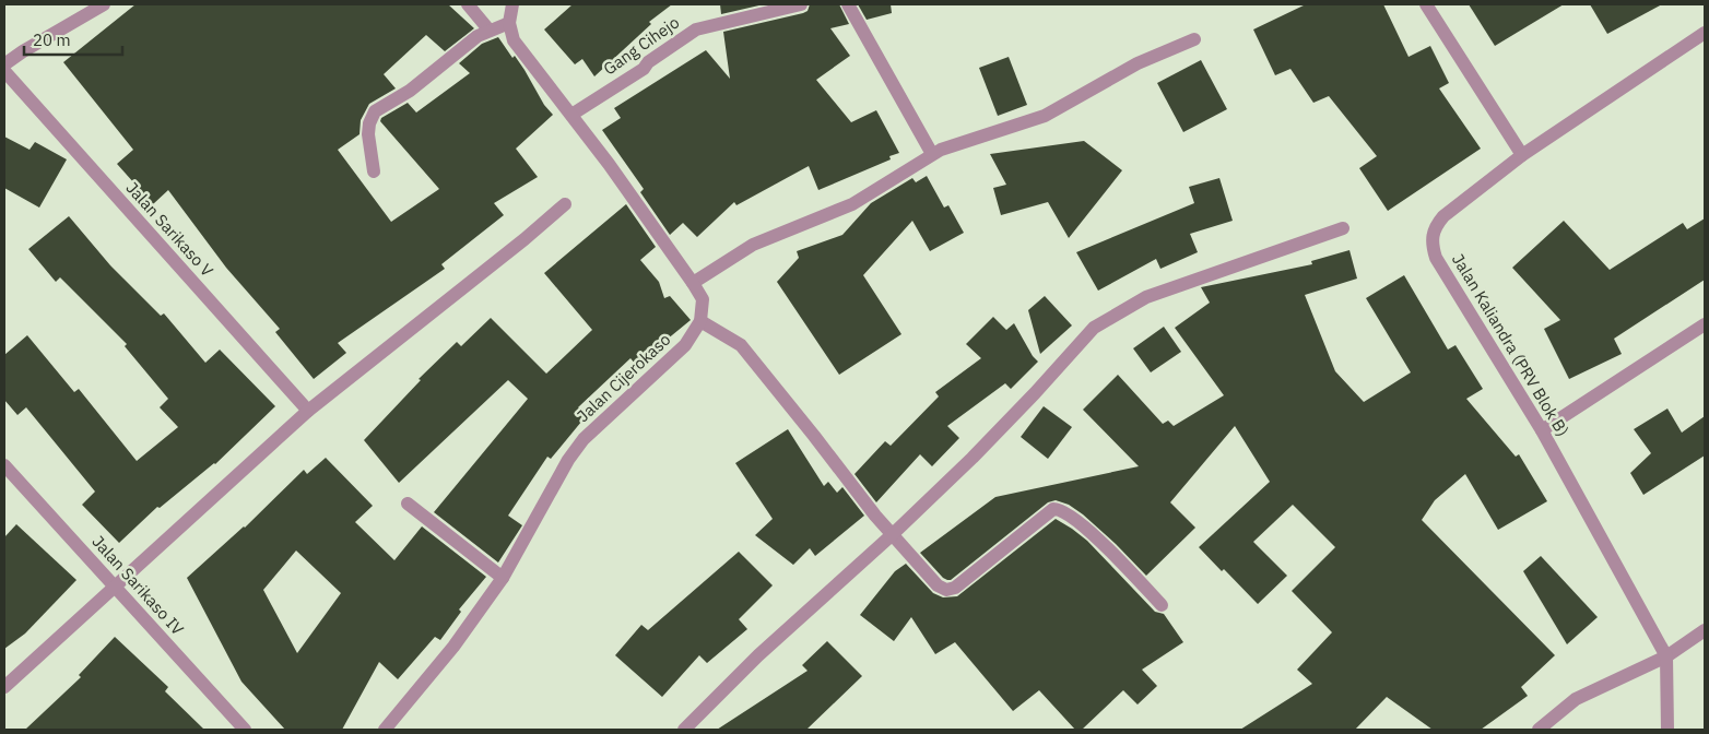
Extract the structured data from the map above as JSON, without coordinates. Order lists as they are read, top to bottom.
{
  "streets": {
    "street": [
      "Gang Cihejo",
      "Jalan Sarikaso V",
      "Jalan Kaliandra (PRV Blok B)",
      "Jalan Cijerokaso",
      "Jalan Sarikaso IV"
    ]
  },
  "scale_bar": "20 m"
}
